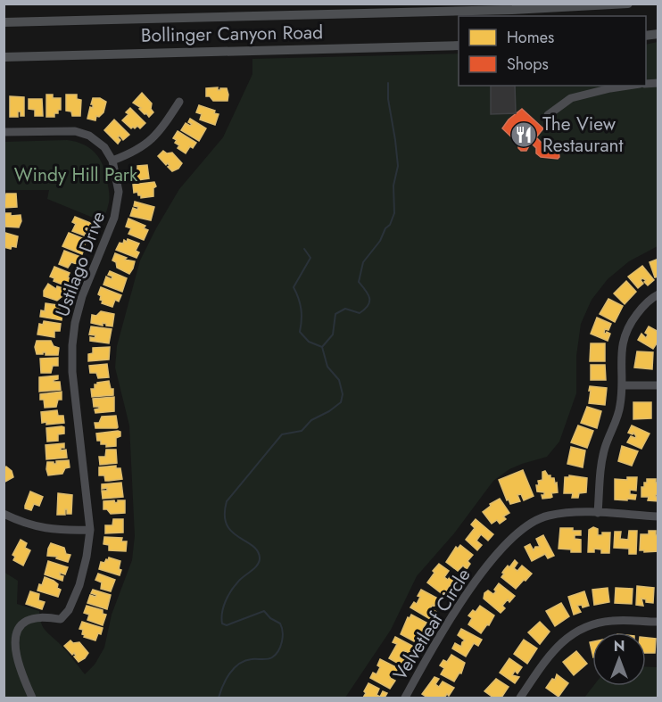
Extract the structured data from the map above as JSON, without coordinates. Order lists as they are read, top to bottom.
{
  "streets": {
    "main road": ["Bollinger Canyon Road"],
    "street": ["Ustilago Drive", "Velvetleaf Circle"]
  },
  "parks": ["Windy Hill Park"],
  "places": {
    "restaurant": ["The View Restaurant"]
  },
  "legend": ["Homes", "Shops"],
  "north": "top"
}
